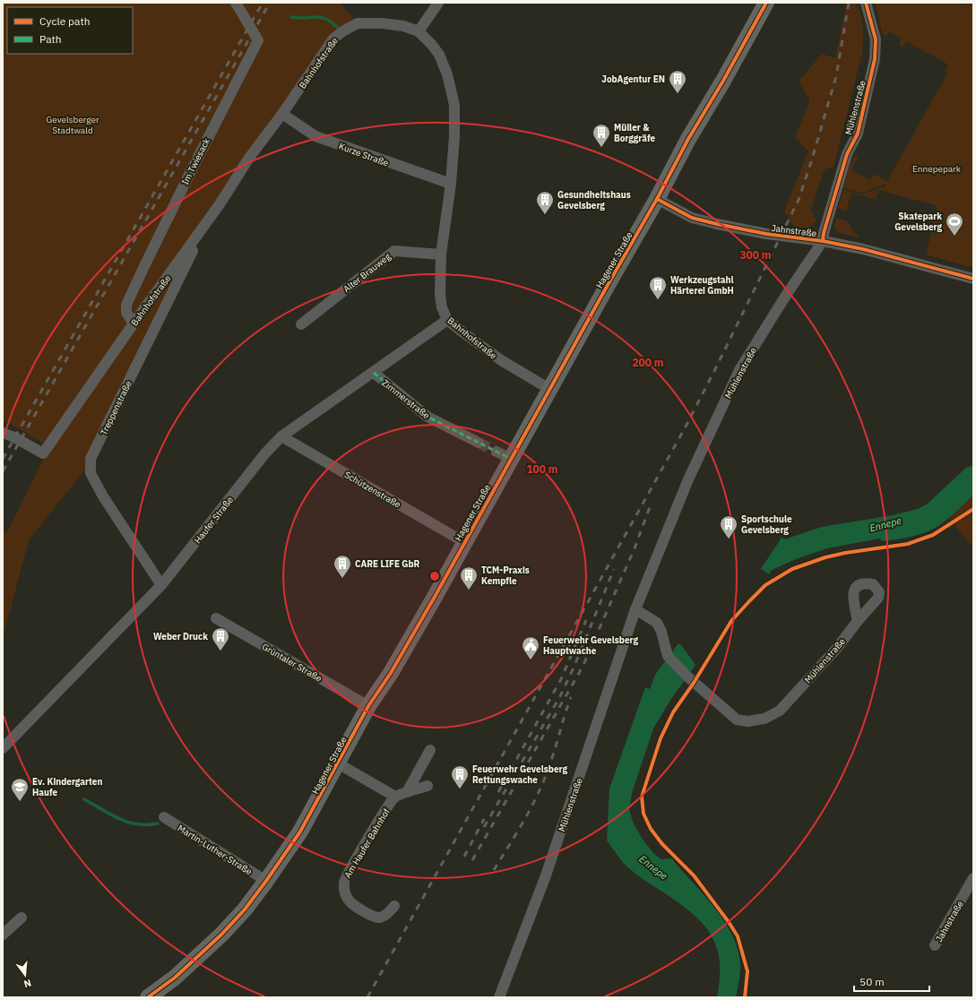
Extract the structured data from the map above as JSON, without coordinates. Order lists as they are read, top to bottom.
{
  "streets": {
    "main road": ["Hagener Straße"],
    "street": [
      "Bahnhofstraße",
      "Mühlenstraße",
      "Kurze Straße",
      "Im Twiesack",
      "Jahnstraße",
      "Alter Brauweg",
      "Zimmerstraße",
      "Treppenstraße",
      "Schützenstraße",
      "Haufer Straße",
      "Grüntaler Straße",
      "Am Haufer Bahnhof",
      "Martin-Luther-Straße"
    ]
  },
  "crossings": [
    ["Bahnhofstraße", "Kurze Straße"],
    ["Bahnhofstraße", "Im Twiesack"],
    ["Bahnhofstraße", "Hagener Straße"],
    ["Bahnhofstraße", "Alter Brauweg"],
    ["Bahnhofstraße", "Treppenstraße"],
    ["Bahnhofstraße", "Haufer Straße"],
    ["Mühlenstraße", "Jahnstraße"],
    ["Jahnstraße", "Hagener Straße"],
    ["Hagener Straße", "Schützenstraße"],
    ["Hagener Straße", "Grüntaler Straße"],
    ["Hagener Straße", "Martin-Luther-Straße"],
    ["Zimmerstraße", "Haufer Straße"],
    ["Treppenstraße", "Haufer Straße"],
    ["Schützenstraße", "Haufer Straße"]
  ],
  "water": ["Ennepe"],
  "parks": ["Gevelsberger Stadtwald", "Ennepepark"],
  "places": {
    "building": [
      "JobAgentur EN",
      "Müller & Borggräfe",
      "Gesundheitshaus Gevelsberg",
      "Werkzeugstahl Härterei GmbH",
      "Sportschule Gevelsberg",
      "CARE LIFE GbR",
      "TCM-Praxis Kempfle",
      "Weber Druck",
      "Feuerwehr Gevelsberg Rettungswache"
    ],
    "sports": ["Skatepark Gevelsberg"],
    "public building": ["Feuerwehr Gevelsberg Hauptwache"],
    "school or university": ["Ev. Kindergarten Haufe"]
  },
  "legend": ["Cycle path", "Path"],
  "scale_bar": "50 m",
  "north": "bottom",
  "rings": ["300 m", "200 m", "100 m"]
}
